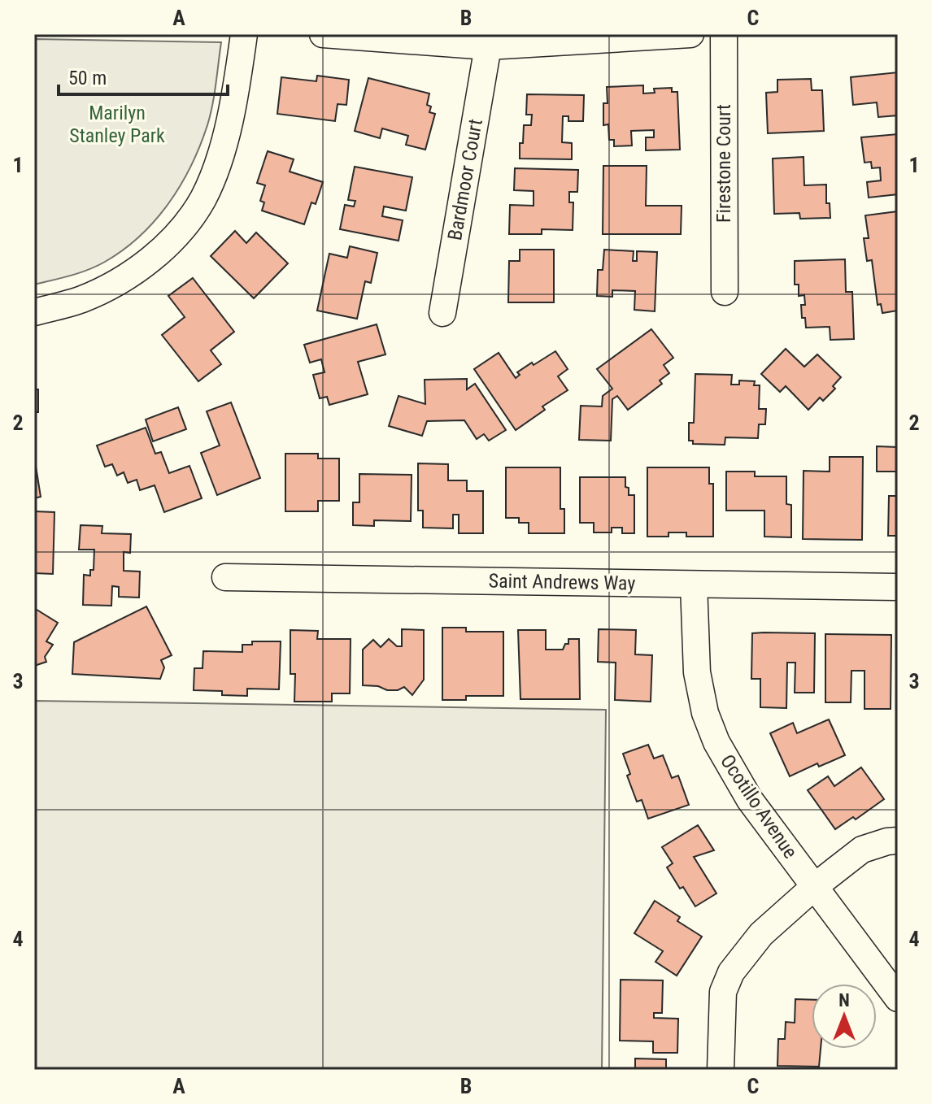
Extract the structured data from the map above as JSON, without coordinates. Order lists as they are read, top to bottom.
{
  "streets": {
    "street": [
      "Firestone Court",
      "Bardmoor Court",
      "Saint Andrews Way",
      "Ocotillo Avenue"
    ]
  },
  "crossings": [
    ["Saint Andrews Way", "Ocotillo Avenue"]
  ],
  "parks": ["Marilyn Stanley Park"],
  "scale_bar": "50 m",
  "north": "top",
  "grid": {
    "columns": ["A", "B", "C"],
    "rows": [
      "1",
      "2",
      "3",
      "4"
    ]
  }
}
